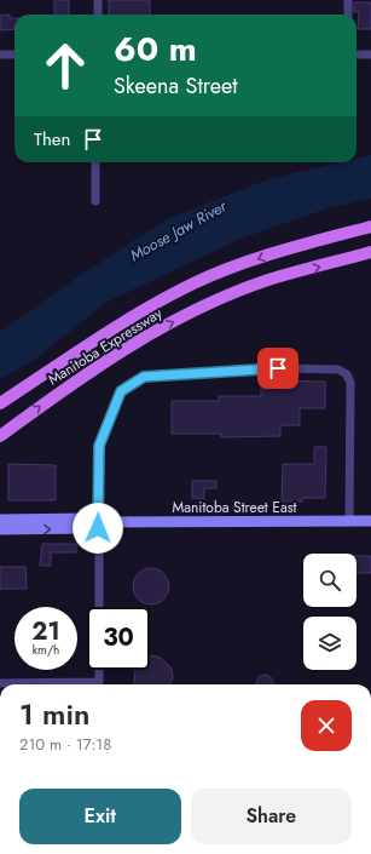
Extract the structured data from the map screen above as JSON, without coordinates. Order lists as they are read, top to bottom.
{
  "streets": {
    "main road": ["Manitoba Expressway"],
    "street": ["Manitoba Street East"]
  },
  "water": ["Moose Jaw River"],
  "page": {
    "turn": ["60 m", "Skeena Street"],
    "then": "Then",
    "speed": "21 km/h",
    "limit": "30",
    "heading": ["1 min", "210 m · 17:18"],
    "buttons": ["Exit", "Share"]
  }
}
